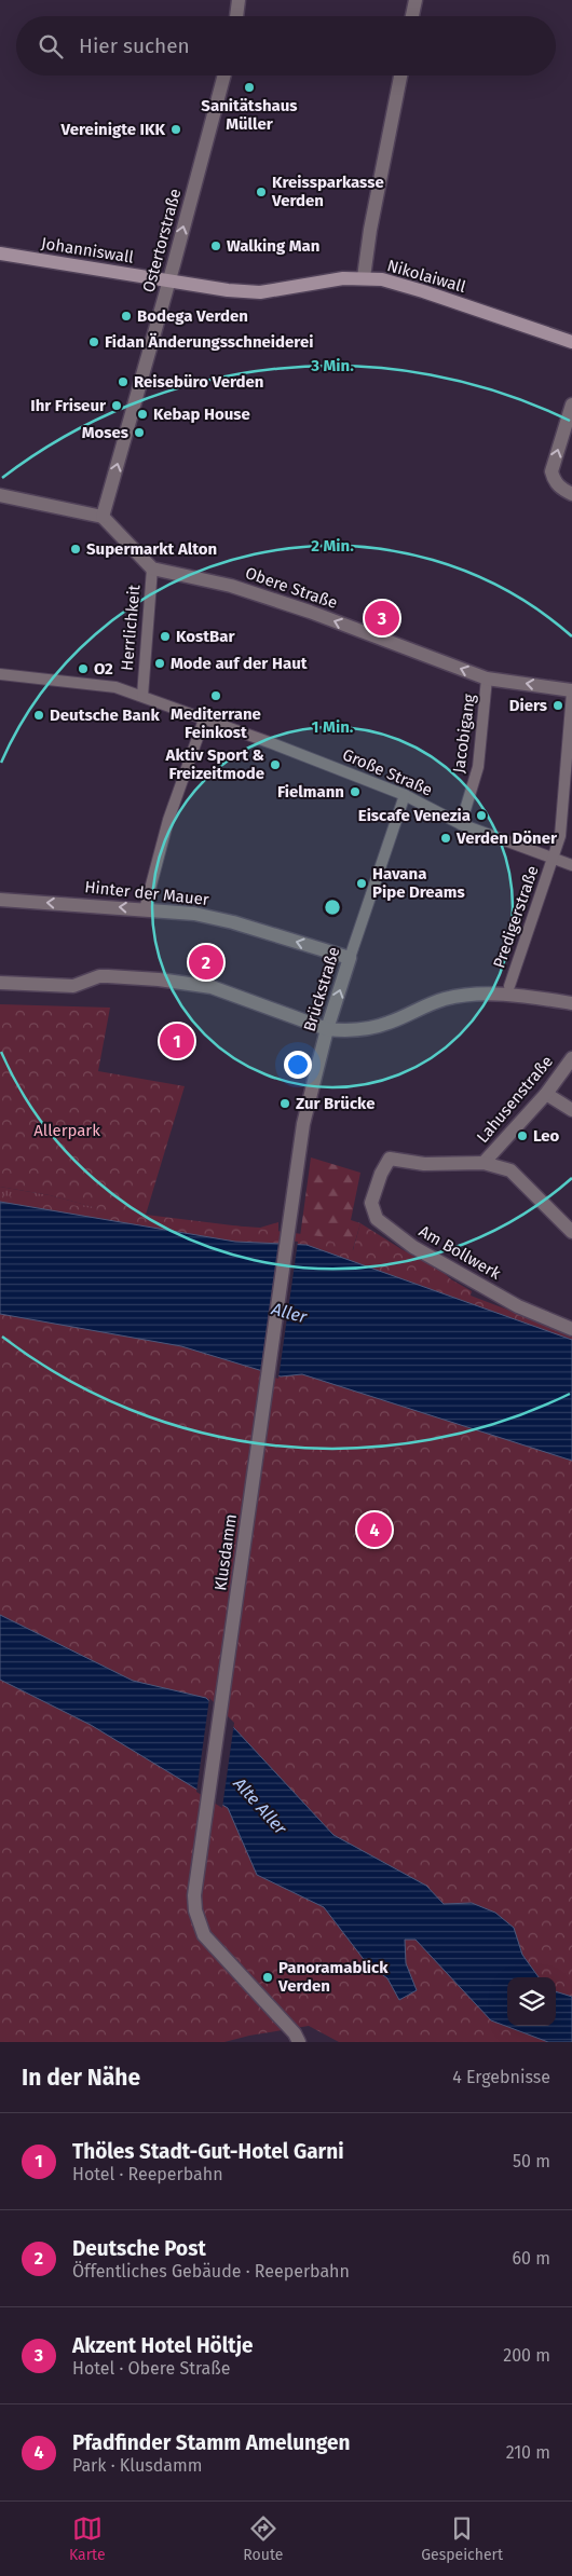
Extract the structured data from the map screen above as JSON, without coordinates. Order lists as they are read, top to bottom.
{
  "streets": {
    "main road": ["Johanniswall", "Nikolaiwall"],
    "street": [
      "Ostertorstraße",
      "Obere Straße",
      "Herrlichkeit",
      "Jacobigang",
      "Große Straße",
      "Hinter der Mauer",
      "Predigerstraße",
      "Brückstraße",
      "Lahusenstraße",
      "Am Bollwerk",
      "Klusdamm"
    ]
  },
  "crossings": [
    ["Ostertorstraße", "Johanniswall"],
    ["Ostertorstraße", "Nikolaiwall"],
    ["Ostertorstraße", "Herrlichkeit"],
    ["Johanniswall", "Nikolaiwall"],
    ["Obere Straße", "Herrlichkeit"],
    ["Obere Straße", "Jacobigang"],
    ["Obere Straße", "Predigerstraße"],
    ["Herrlichkeit", "Große Straße"],
    ["Jacobigang", "Große Straße"],
    ["Große Straße", "Predigerstraße"],
    ["Große Straße", "Brückstraße"],
    ["Hinter der Mauer", "Brückstraße"],
    ["Brückstraße", "Klusdamm"],
    ["Lahusenstraße", "Am Bollwerk"]
  ],
  "one_way": ["Ostertorstraße", "Obere Straße"],
  "water": ["Aller", "Alte Aller"],
  "parks": ["Allerpark"],
  "places": [
    "Sanitätshaus Müller",
    "Vereinigte IKK",
    "Kreissparkasse Verden",
    "Walking Man",
    "Bodega Verden",
    "Fidan Änderungsschneiderei",
    "Reisebüro Verden",
    "Ihr Friseur",
    "Kebap House",
    "Moses",
    "Supermarkt Alton",
    "KostBar",
    "Mode auf der Haut",
    "O2",
    "Mediterrane Feinkost",
    "Diers",
    "Deutsche Bank",
    "Aktiv Sport & Freizeitmode",
    "Fielmann",
    "Eiscafe Venezia",
    "Verden Döner",
    "Havana Pipe Dreams",
    "Zur Brücke",
    "Leo",
    "Panoramablick Verden"
  ],
  "page": {
    "search": "Hier suchen",
    "pins": [
      "3",
      "2",
      "1",
      "4"
    ],
    "heading": ["In der Nähe", "4 Ergebnisse"],
    "list": [
      {
        "mark": "1",
        "name": "Thöles Stadt-Gut-Hotel Garni",
        "note": "Hotel · Reeperbahn",
        "value": "50 m"
      },
      {
        "mark": "2",
        "name": "Deutsche Post",
        "note": "Öffentliches Gebäude · Reeperbahn",
        "value": "60 m"
      },
      {
        "mark": "3",
        "name": "Akzent Hotel Höltje",
        "note": "Hotel · Obere Straße",
        "value": "200 m"
      },
      {
        "mark": "4",
        "name": "Pfadfinder Stamm Amelungen",
        "note": "Park · Klusdamm",
        "value": "210 m"
      }
    ],
    "nav": ["Karte", "Route", "Gespeichert"]
  },
  "rings": ["3 Min.", "2 Min.", "1 Min."]
}
